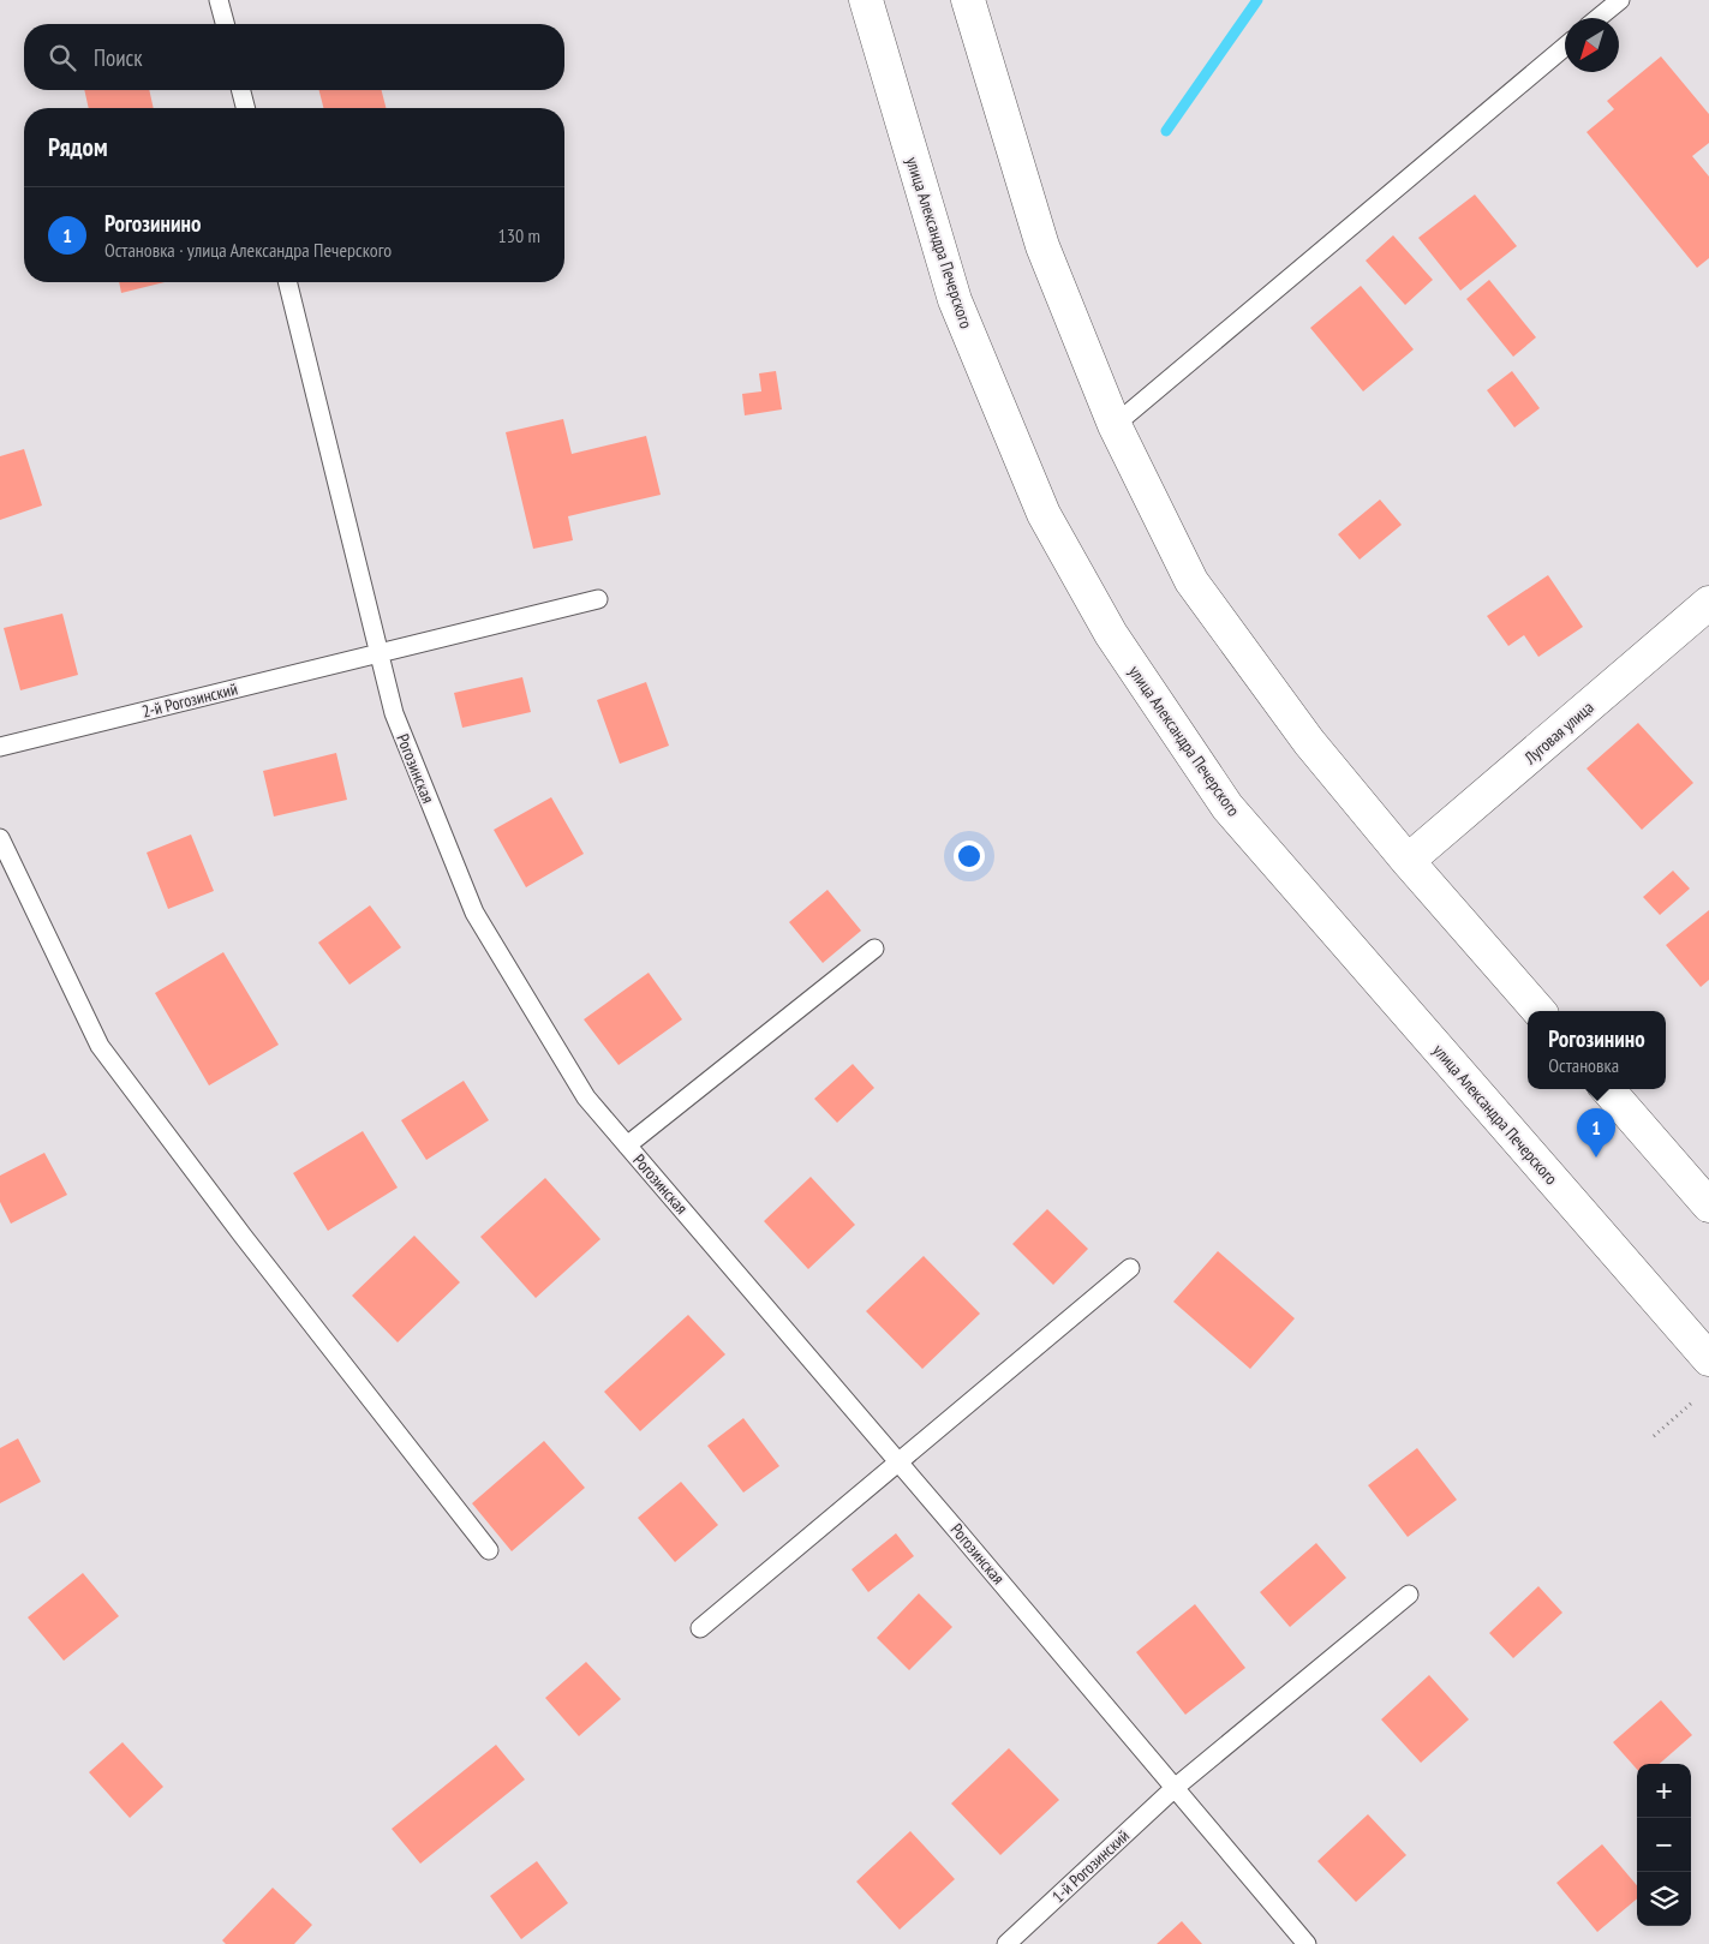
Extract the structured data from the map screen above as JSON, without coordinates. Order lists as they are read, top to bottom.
{
  "streets": {
    "street": ["улица Александра Печерского", "Луговая улица"],
    "lane": ["2-й Рогозинский", "Рогозинская", "1-й Рогозинский"]
  },
  "crossings": [
    ["2-й Рогозинский", "Рогозинская"],
    ["Рогозинская", "1-й Рогозинский"]
  ],
  "north": "bottom left",
  "page": {
    "search": "Поиск",
    "heading": "Рядом",
    "list": [
      {
        "mark": "1",
        "name": "Рогозинино",
        "note": "Остановка · улица Александра Печерского",
        "value": "130 m"
      }
    ],
    "popup": ["Рогозинино", "Остановка"],
    "pins": "1",
    "map_buttons": ["+", "−"]
  }
}
